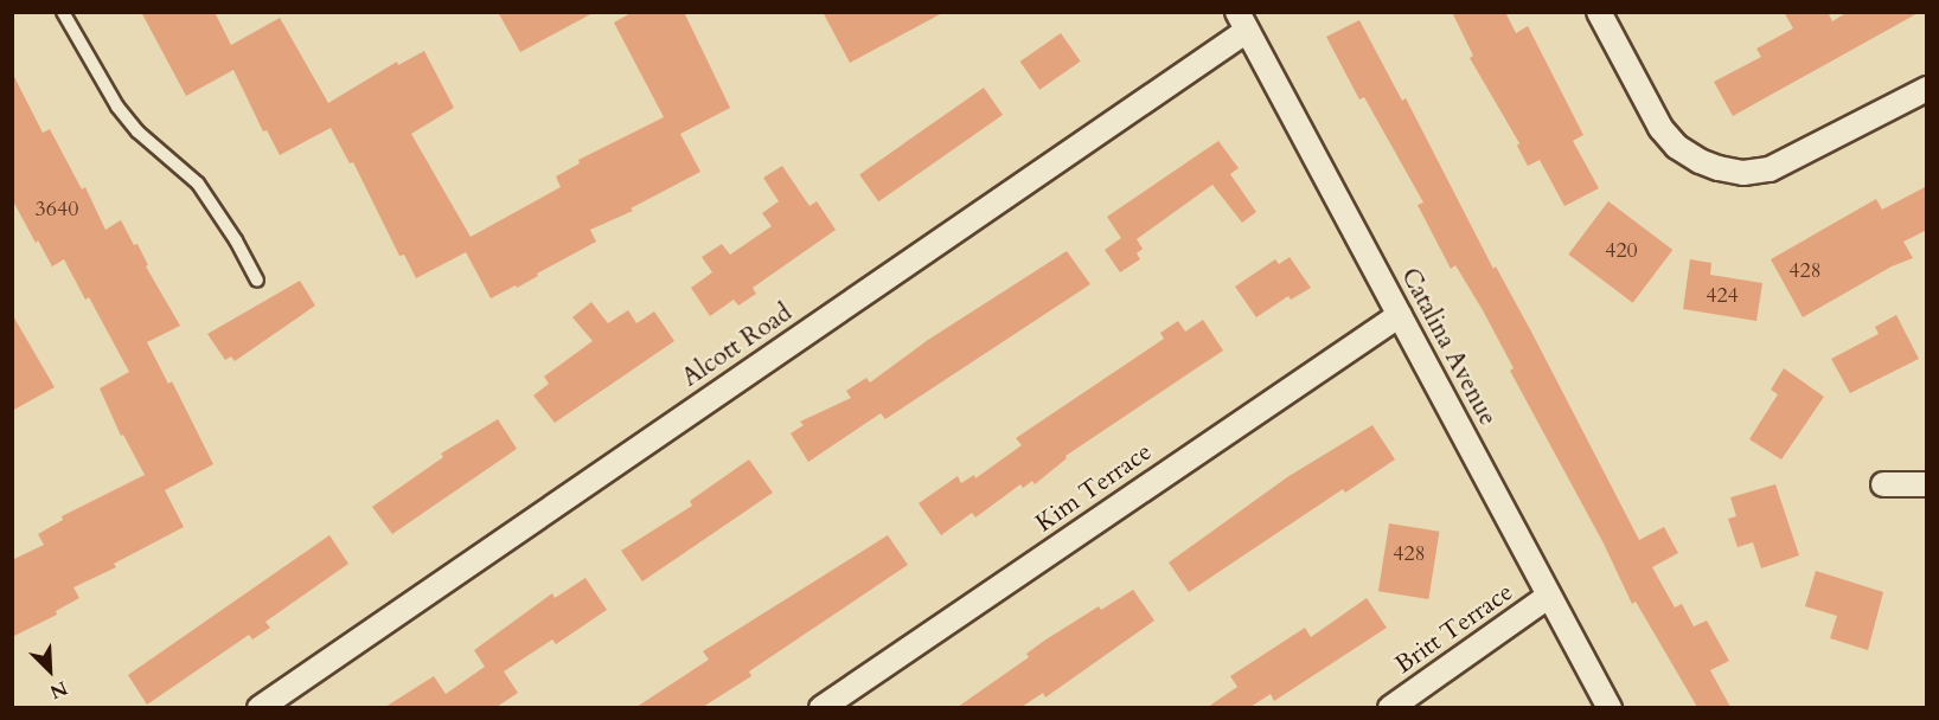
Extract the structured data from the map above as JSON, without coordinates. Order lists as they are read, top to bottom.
{
  "streets": {
    "street": [
      "Alcott Road",
      "Catalina Avenue",
      "Kim Terrace",
      "Britt Terrace"
    ]
  },
  "crossings": [
    ["Alcott Road", "Catalina Avenue"],
    ["Catalina Avenue", "Kim Terrace"],
    ["Catalina Avenue", "Britt Terrace"]
  ],
  "house_numbers": [
    "3640",
    "420",
    "428",
    "424",
    "428"
  ],
  "north": "bottom right"
}
